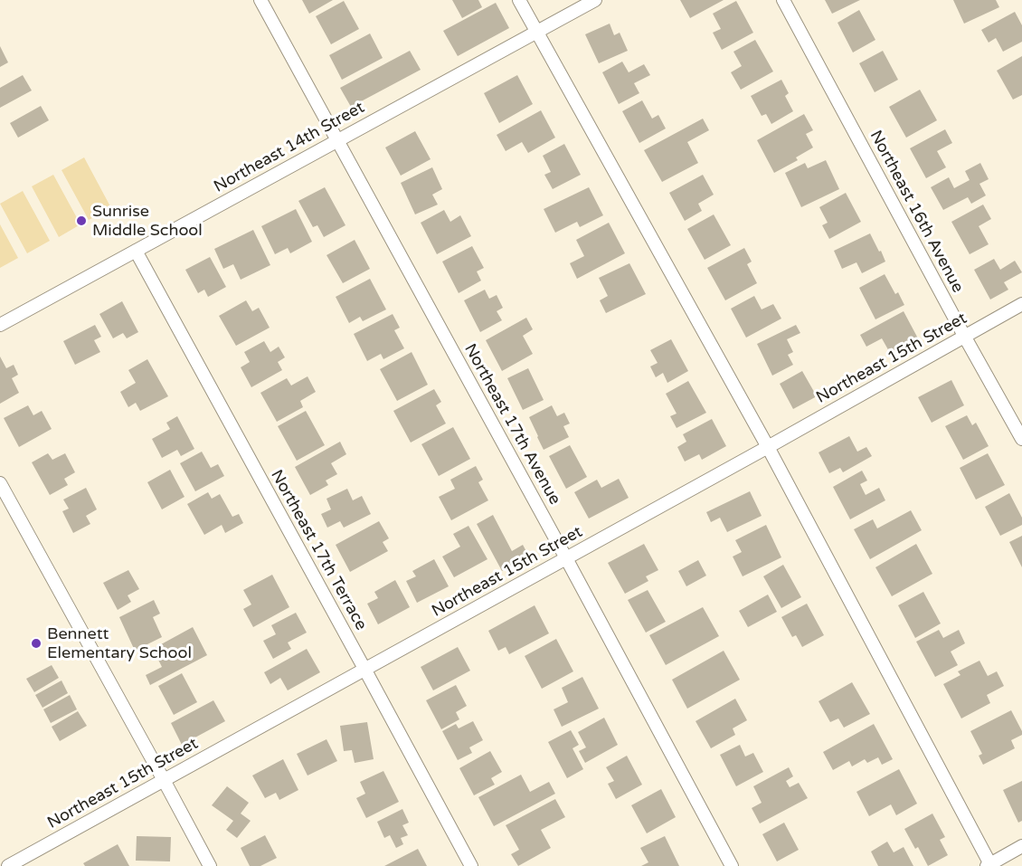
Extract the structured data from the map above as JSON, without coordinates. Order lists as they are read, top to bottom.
{
  "streets": {
    "street": [
      "Northeast 14th Street",
      "Northeast 16th Avenue",
      "Northeast 15th Street",
      "Northeast 17th Avenue",
      "Northeast 17th Terrace"
    ]
  },
  "crossings": [
    ["Northeast 14th Street", "Northeast 17th Avenue"],
    ["Northeast 14th Street", "Northeast 17th Terrace"],
    ["Northeast 16th Avenue", "Northeast 15th Street"],
    ["Northeast 15th Street", "Northeast 17th Avenue"],
    ["Northeast 15th Street", "Northeast 17th Terrace"]
  ],
  "places": ["Sunrise Middle School", "Bennett Elementary School"]
}
